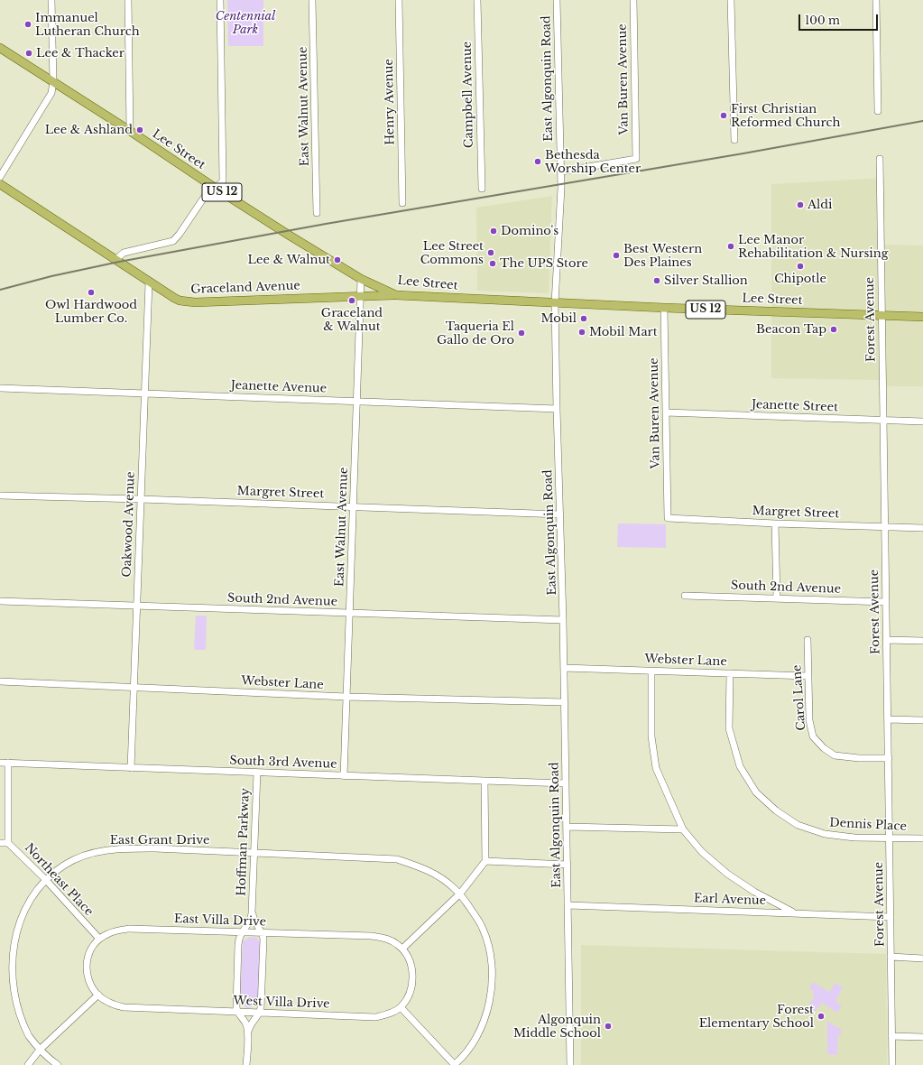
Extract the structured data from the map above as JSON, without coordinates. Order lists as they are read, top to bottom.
{
  "streets": {
    "main road": ["Lee Street", "US 12", "Graceland Avenue"],
    "street": [
      "East Algonquin Road",
      "Van Buren Avenue",
      "Campbell Avenue",
      "Henry Avenue",
      "East Walnut Avenue",
      "Forest Avenue",
      "Jeanette Avenue",
      "Jeanette Street",
      "Margret Street",
      "Oakwood Avenue",
      "South 2nd Avenue",
      "Webster Lane",
      "Carol Lane",
      "South 3rd Avenue",
      "Dennis Place",
      "East Grant Drive",
      "Hoffman Parkway",
      "Northeast Place",
      "Earl Avenue",
      "East Villa Drive",
      "West Villa Drive"
    ]
  },
  "crossings": [
    ["East Algonquin Road", "Van Buren Avenue"],
    ["East Algonquin Road", "Lee Street"],
    ["East Algonquin Road", "Jeanette Avenue"],
    ["East Algonquin Road", "Margret Street"],
    ["East Algonquin Road", "South 2nd Avenue"],
    ["East Algonquin Road", "Webster Lane"],
    ["East Algonquin Road", "South 3rd Avenue"],
    ["East Algonquin Road", "Earl Avenue"],
    ["Van Buren Avenue", "Lee Street"],
    ["Van Buren Avenue", "Jeanette Street"],
    ["Van Buren Avenue", "Margret Street"],
    ["East Walnut Avenue", "Lee Street"],
    ["East Walnut Avenue", "Graceland Avenue"],
    ["East Walnut Avenue", "Jeanette Avenue"],
    ["East Walnut Avenue", "Margret Street"],
    ["East Walnut Avenue", "South 2nd Avenue"],
    ["East Walnut Avenue", "Webster Lane"],
    ["East Walnut Avenue", "South 3rd Avenue"],
    ["Lee Street", "Graceland Avenue"],
    ["Lee Street", "Forest Avenue"],
    ["Graceland Avenue", "Oakwood Avenue"],
    ["Forest Avenue", "Jeanette Street"],
    ["Forest Avenue", "Margret Street"],
    ["Forest Avenue", "South 2nd Avenue"],
    ["Forest Avenue", "Carol Lane"],
    ["Forest Avenue", "Dennis Place"],
    ["Forest Avenue", "Earl Avenue"],
    ["Jeanette Avenue", "Oakwood Avenue"],
    ["Margret Street", "Oakwood Avenue"],
    ["Oakwood Avenue", "South 2nd Avenue"],
    ["Oakwood Avenue", "Webster Lane"],
    ["Oakwood Avenue", "South 3rd Avenue"],
    ["Webster Lane", "Carol Lane"],
    ["Webster Lane", "Dennis Place"],
    ["South 3rd Avenue", "Hoffman Parkway"],
    ["East Grant Drive", "Hoffman Parkway"],
    ["East Grant Drive", "Northeast Place"],
    ["Hoffman Parkway", "East Villa Drive"],
    ["Hoffman Parkway", "West Villa Drive"],
    ["Northeast Place", "East Villa Drive"],
    ["East Villa Drive", "West Villa Drive"]
  ],
  "parks": ["Centennial Park"],
  "places": [
    "Immanuel Lutheran Church",
    "Lee & Thacker",
    "First Christian Reformed Church",
    "Lee & Ashland",
    "Bethesda Worship Center",
    "Aldi",
    "Domino's",
    "Lee Manor Rehabilitation & Nursing",
    "Lee Street Commons",
    "Best Western Des Plaines",
    "Lee & Walnut",
    "The UPS Store",
    "Chipotle",
    "Silver Stallion",
    "Owl Hardwood Lumber Co.",
    "Graceland & Walnut",
    "Mobil",
    "Beacon Tap",
    "Mobil Mart",
    "Taqueria El Gallo de Oro",
    "Forest Elementary School",
    "Algonquin Middle School"
  ],
  "scale_bar": "100 m"
}
